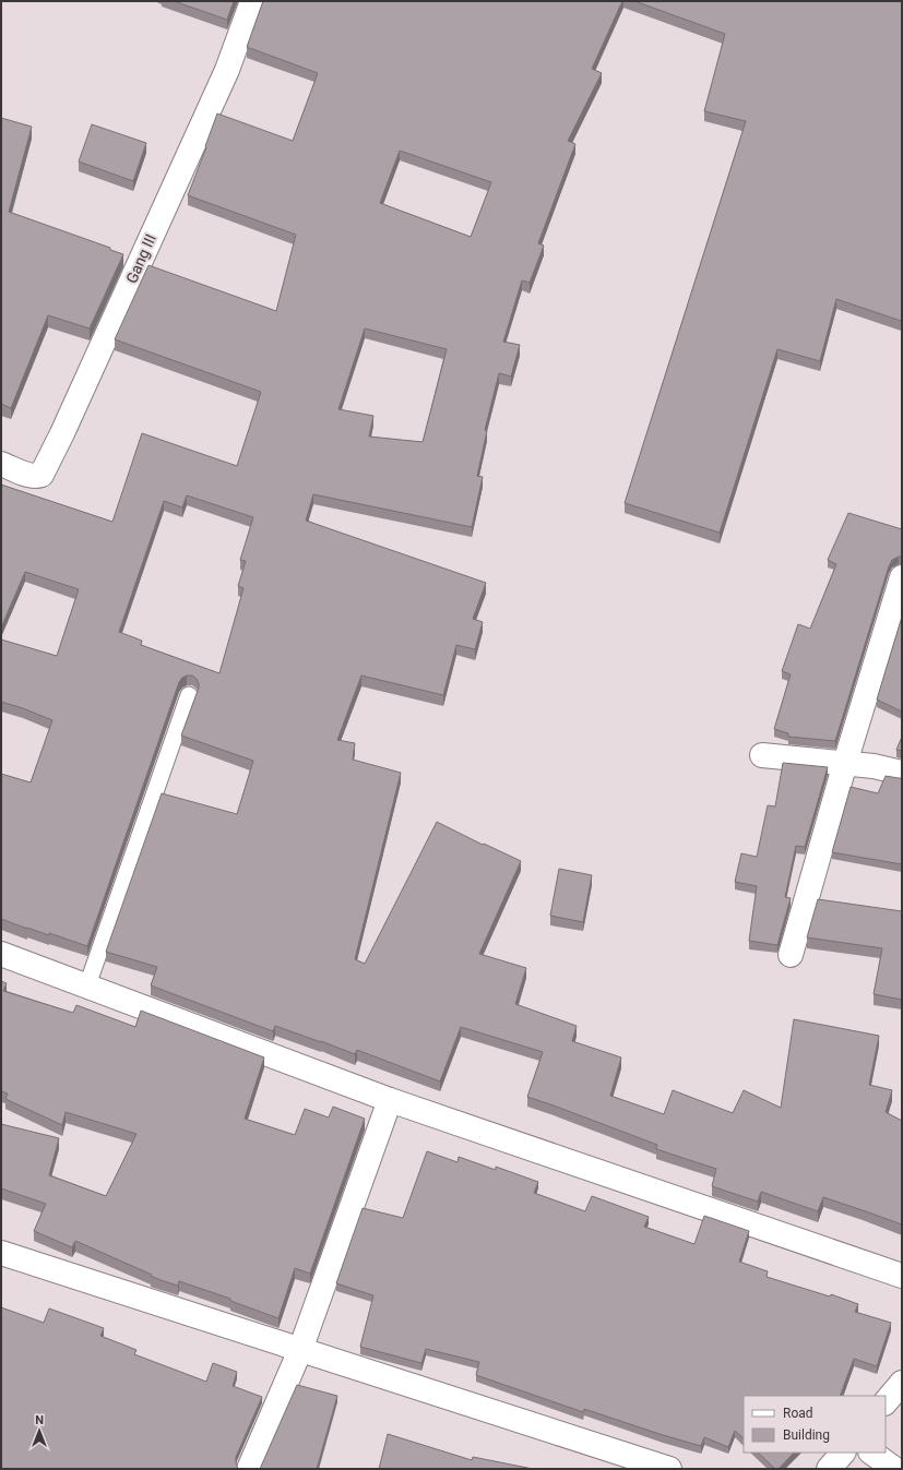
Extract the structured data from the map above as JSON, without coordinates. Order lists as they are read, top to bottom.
{
  "streets": {
    "street": ["Gang III"]
  },
  "legend": ["Road", "Building"],
  "north": "top"
}
